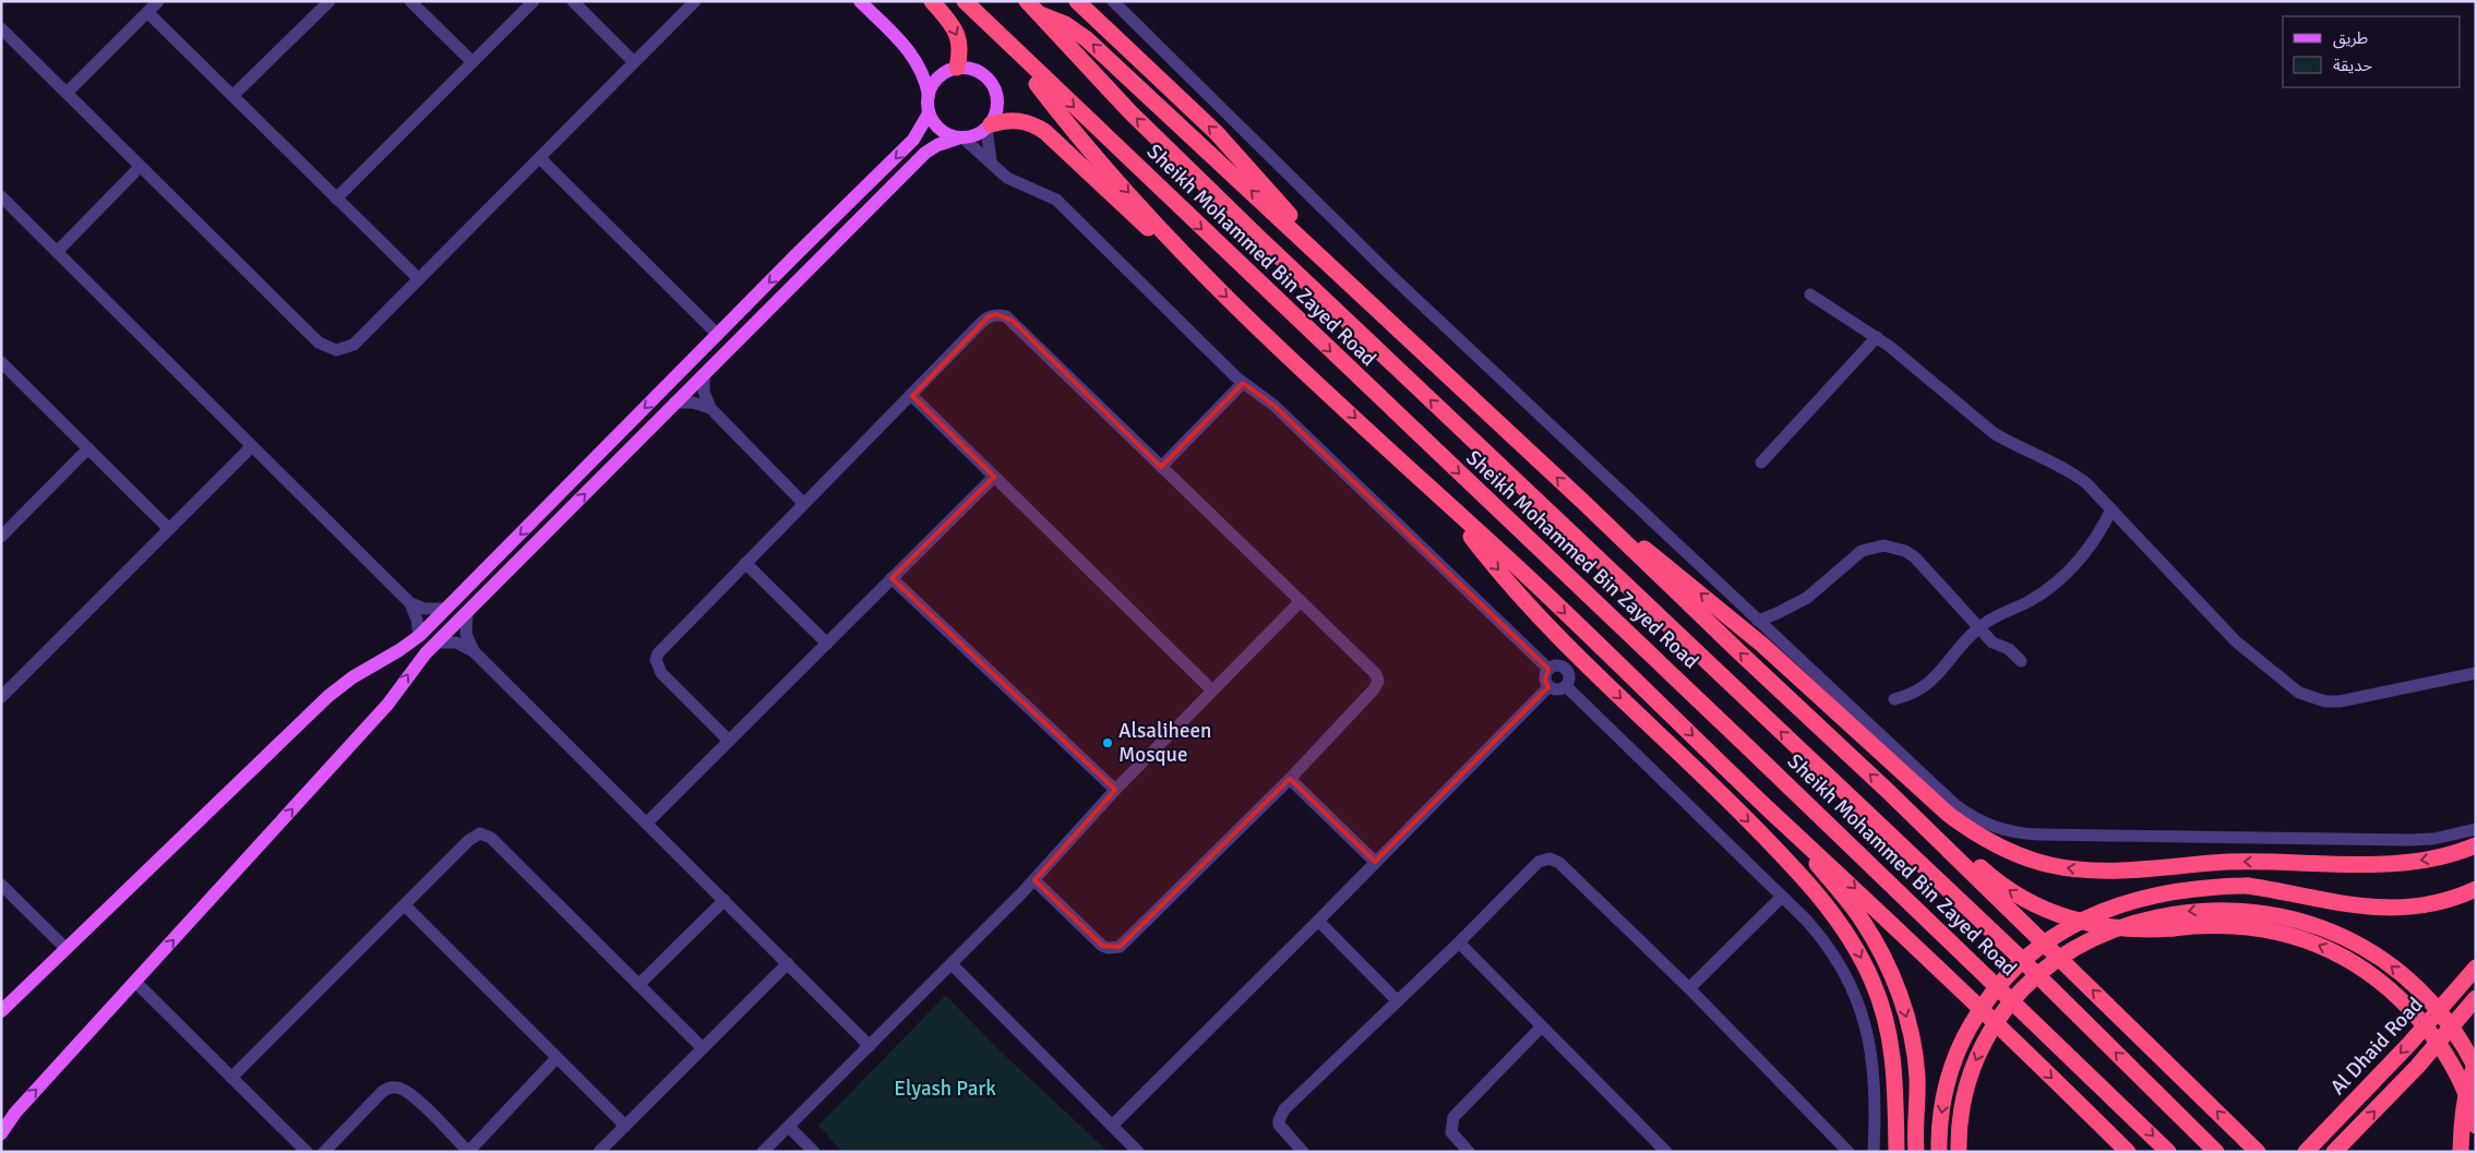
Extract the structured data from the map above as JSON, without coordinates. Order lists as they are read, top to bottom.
{
  "streets": {
    "highway": ["Sheikh Mohammed Bin Zayed Road", "Al Dhaid Road"]
  },
  "parks": ["Elyash Park"],
  "places": ["Alsaliheen Mosque"],
  "legend": ["طريق", "حديقة"]
}
